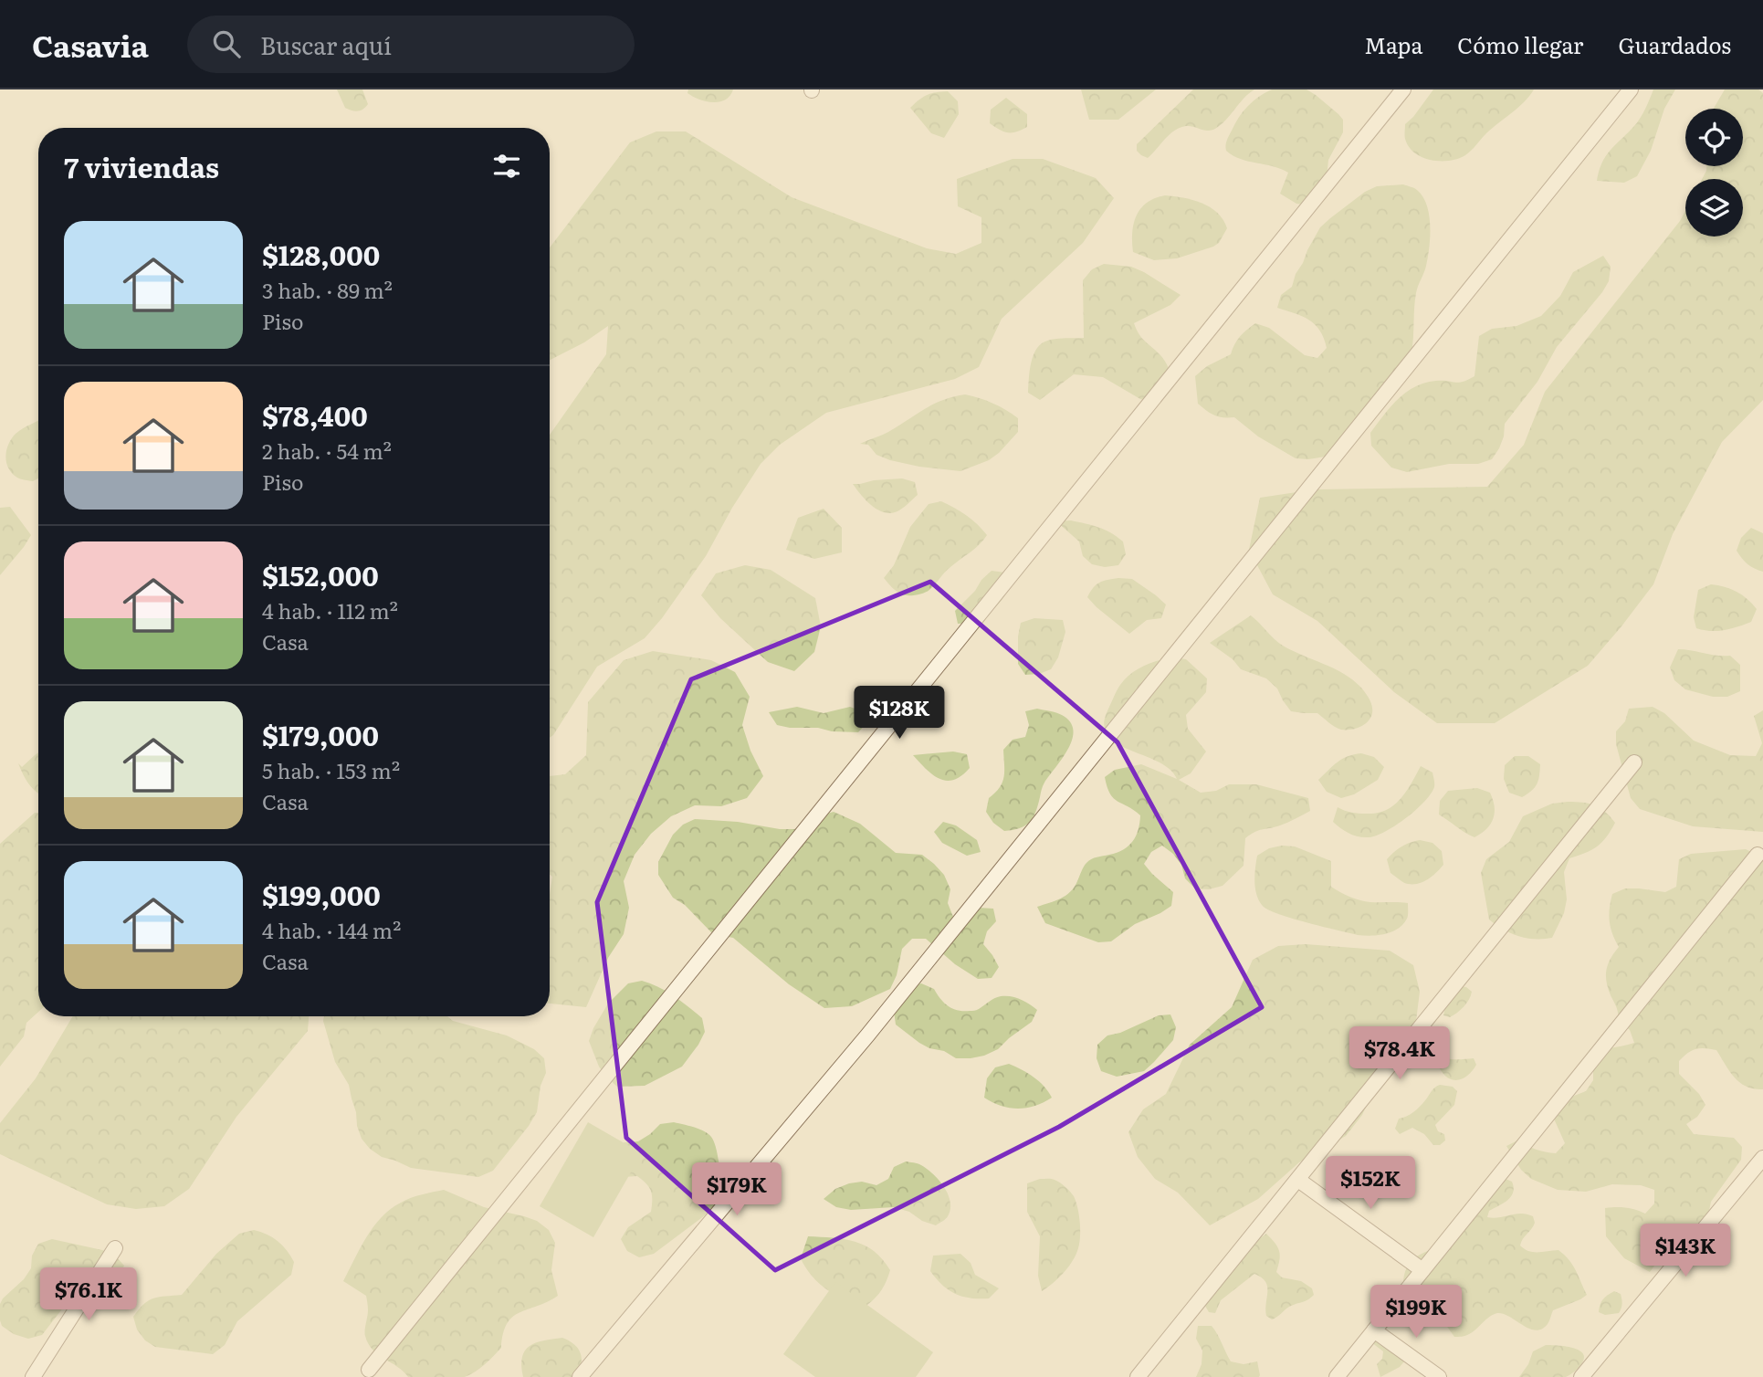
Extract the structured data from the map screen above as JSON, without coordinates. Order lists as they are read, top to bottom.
{
  "page": {
    "header": "Casavia",
    "search": "Buscar aquí",
    "nav": ["Mapa", "Cómo llegar", "Guardados"],
    "heading": "7 viviendas",
    "list": [
      {
        "name": "$128,000",
        "note": "3 hab. · 89 m² · Piso"
      },
      {
        "name": "$78,400",
        "note": "2 hab. · 54 m² · Piso"
      },
      {
        "name": "$152,000",
        "note": "4 hab. · 112 m² · Casa"
      },
      {
        "name": "$179,000",
        "note": "5 hab. · 153 m² · Casa"
      },
      {
        "name": "$199,000",
        "note": "4 hab. · 144 m² · Casa"
      }
    ],
    "price": [
      "$128K",
      "$78.4K",
      "$152K",
      "$179K",
      "$143K",
      "$76.1K",
      "$199K"
    ]
  }
}
